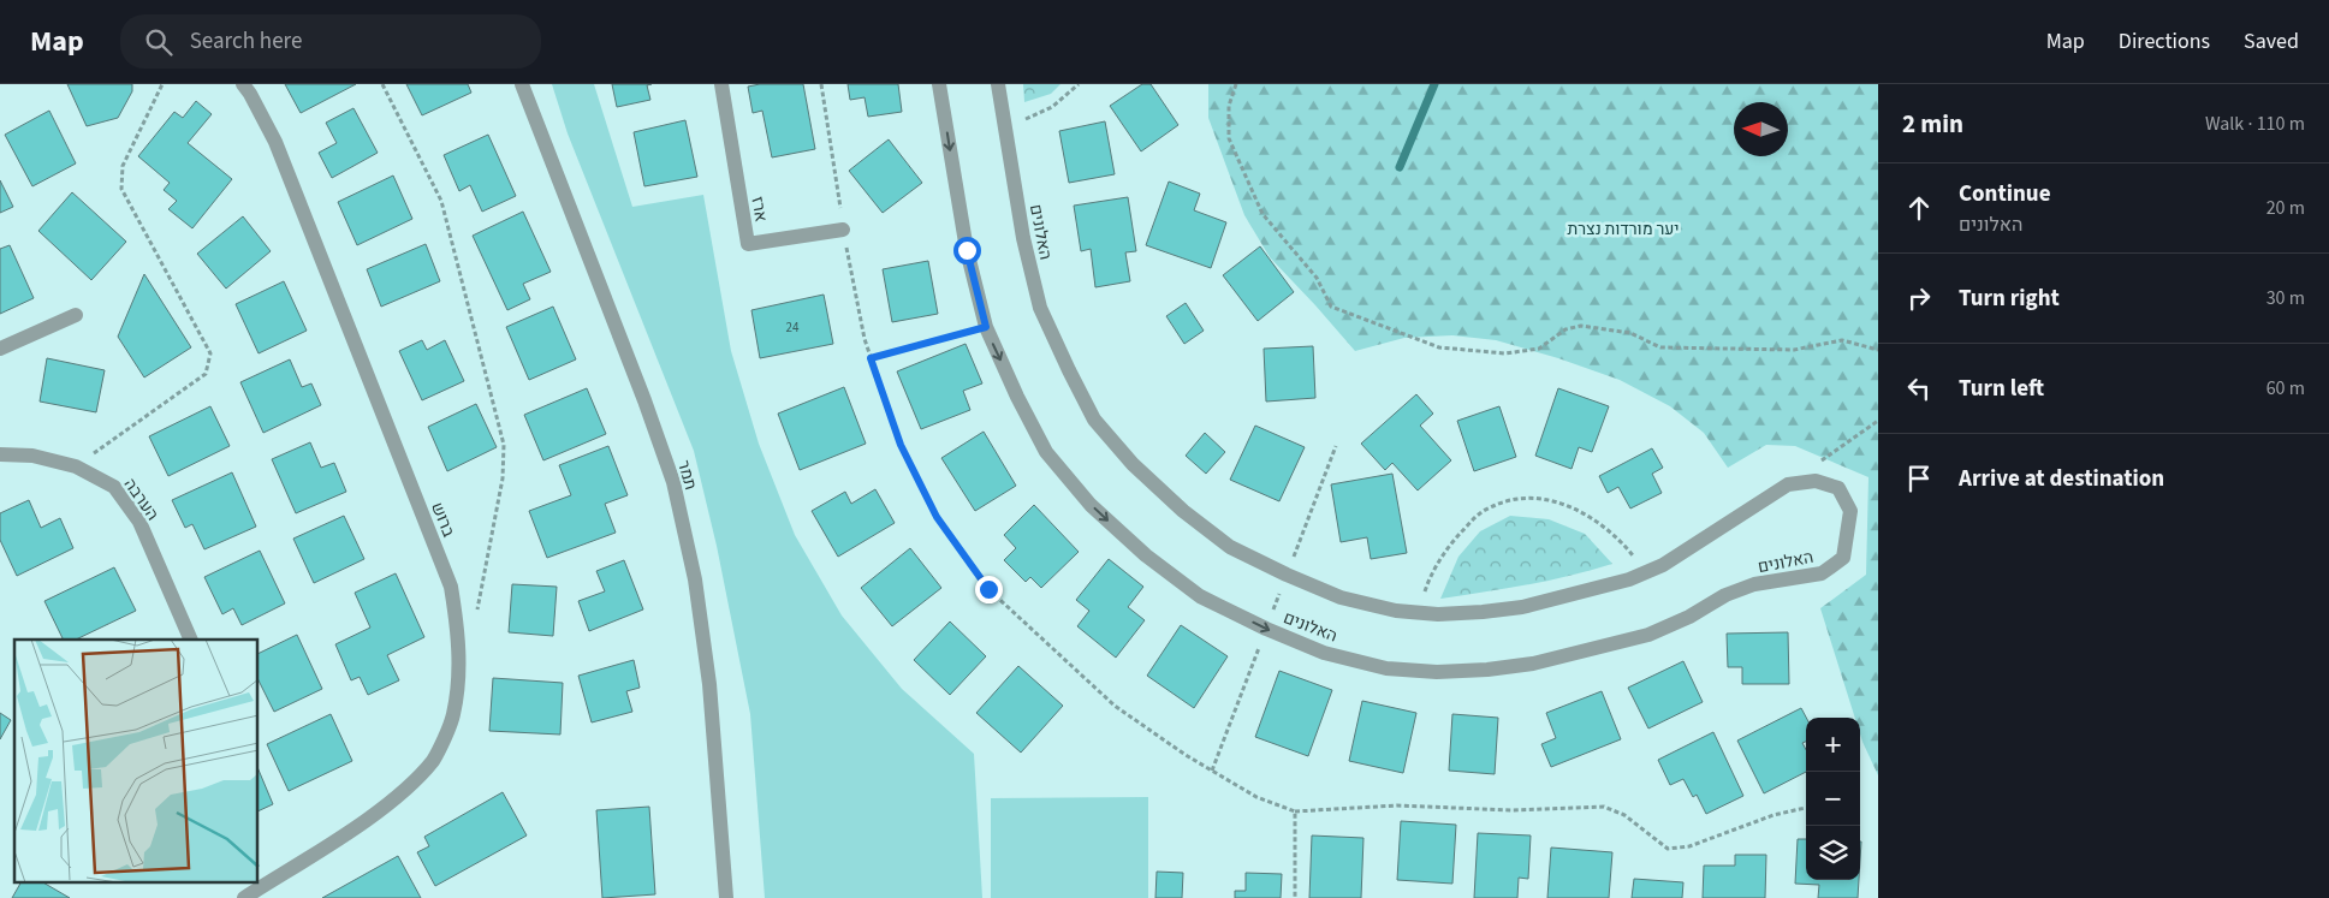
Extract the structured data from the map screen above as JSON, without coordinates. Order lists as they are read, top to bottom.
{
  "streets": {
    "street": [
      "ארז",
      "האלונים",
      "תמר",
      "הערבה",
      "ברוש"
    ]
  },
  "parks": ["יער מורדות נצרת"],
  "house_numbers": ["24"],
  "north": "left",
  "page": {
    "header": "Map",
    "search": "Search here",
    "nav": ["Map", "Directions", "Saved"],
    "heading": ["2 min", "Walk · 110 m"],
    "list": [
      ["Continue", "האלונים", "20 m"],
      ["Turn right", "30 m"],
      ["Turn left", "60 m"],
      "Arrive at destination"
    ],
    "map_buttons": ["+", "−"]
  }
}
